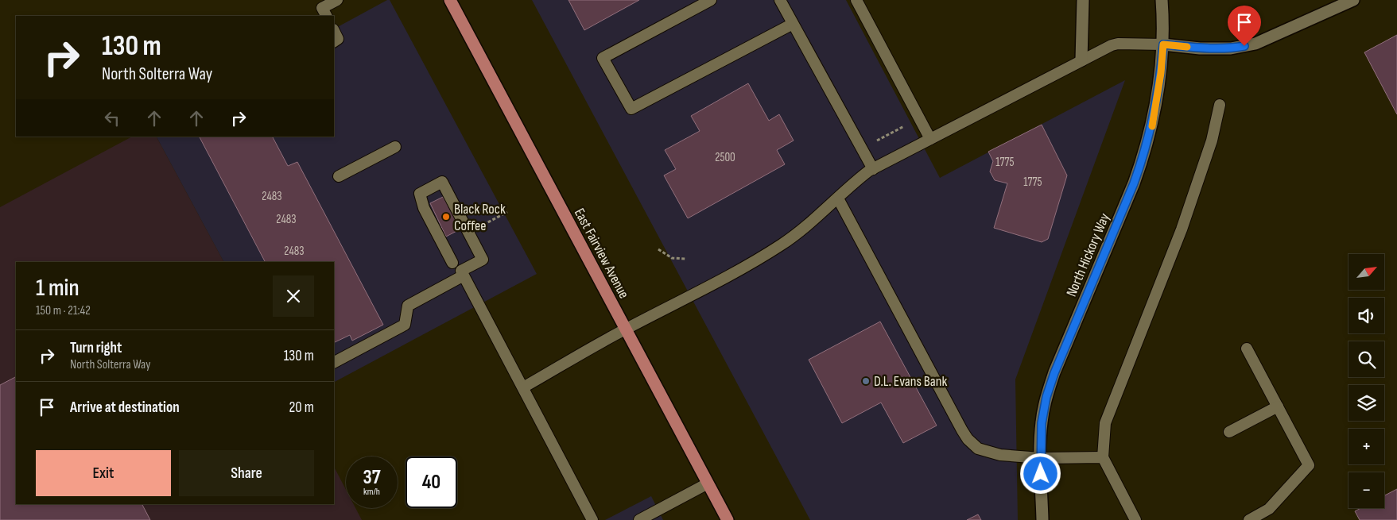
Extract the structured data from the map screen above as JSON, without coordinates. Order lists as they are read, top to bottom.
{
  "streets": {
    "main road": ["East Fairview Avenue"],
    "street": ["North Hickory Way"]
  },
  "places": ["Black Rock Coffee", "D.L. Evans Bank"],
  "house_numbers": [
    "2500",
    "1775",
    "1775",
    "2483",
    "2483",
    "2483"
  ],
  "north": "top right",
  "page": {
    "turn": ["130 m", "North Solterra Way"],
    "map_buttons": ["+", "−"],
    "heading": ["1 min", "150 m · 21:42"],
    "list": [
      {
        "name": "Turn right",
        "note": "North Solterra Way",
        "value": "130 m"
      },
      {
        "name": "Arrive at destination",
        "value": "20 m"
      }
    ],
    "buttons": ["Exit", "Share"],
    "speed": "37 km/h",
    "limit": "40"
  }
}
